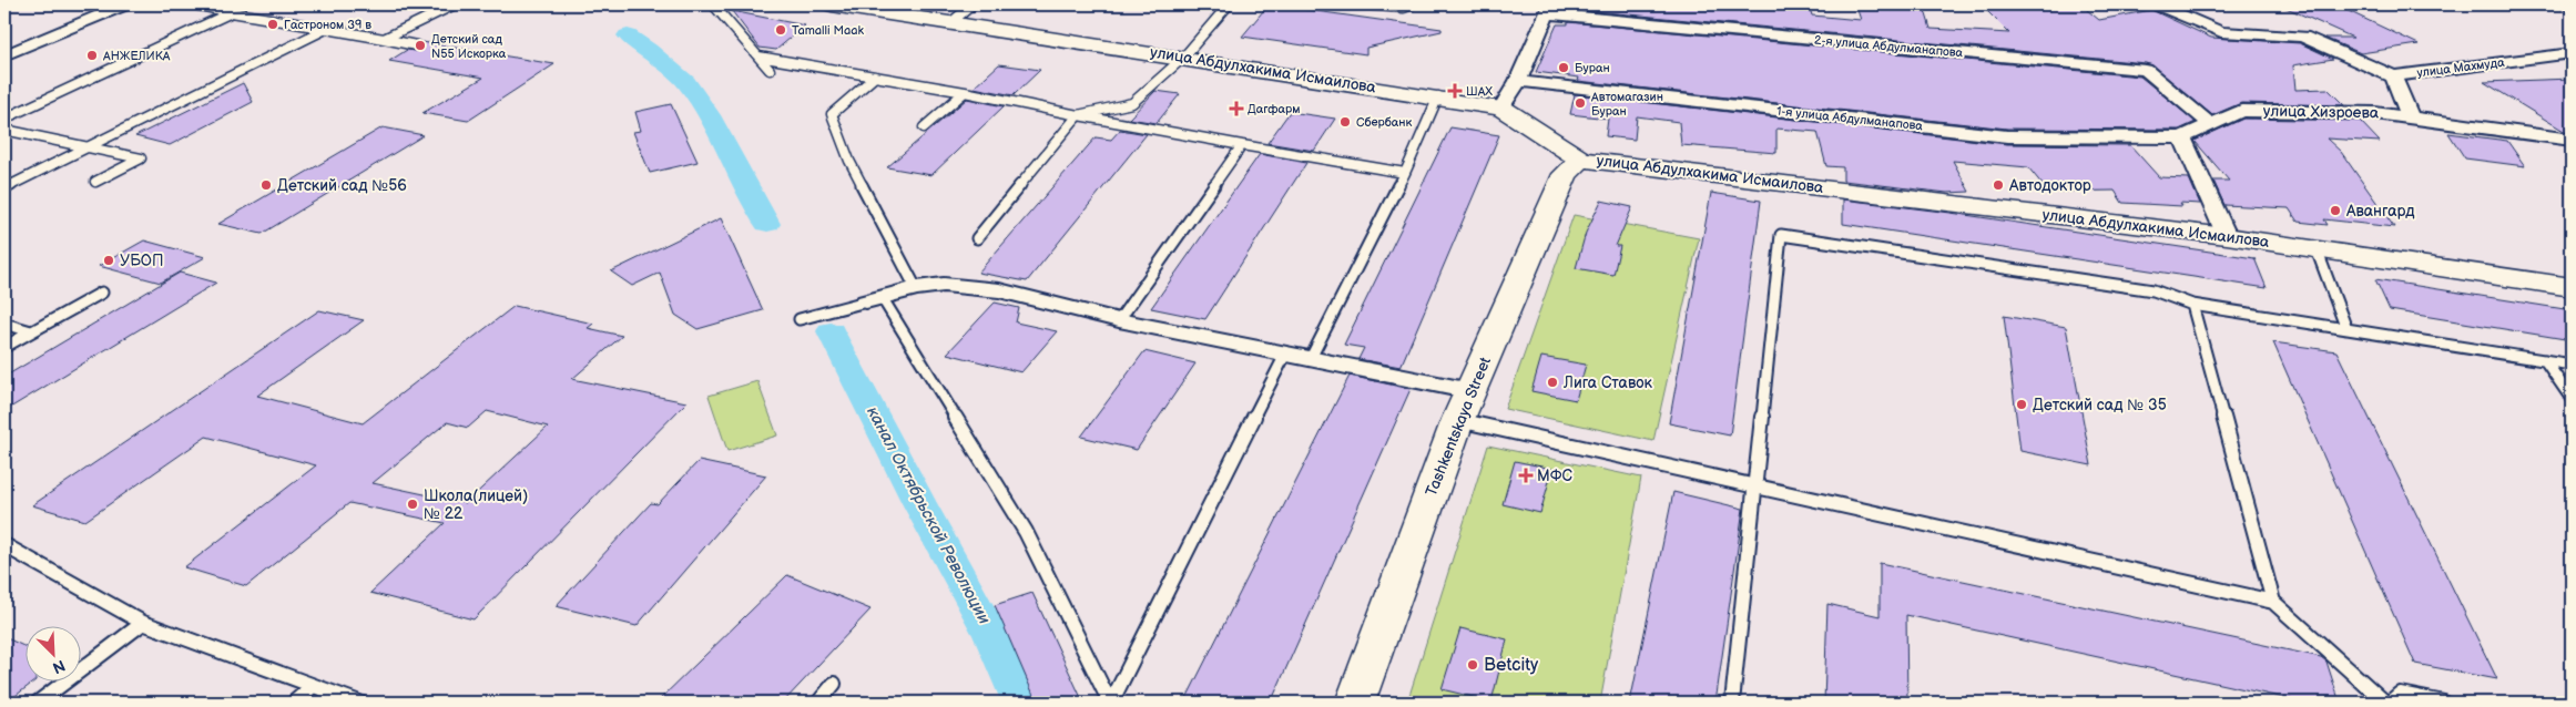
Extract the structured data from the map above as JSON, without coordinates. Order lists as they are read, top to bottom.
{
  "streets": {
    "main road": ["улица Абдулхакима Исмаилова", "Tashkentskaya Street"],
    "street": [
      "2-я улица Абдулманапова",
      "улица Махмуда",
      "улица Хизроева",
      "1-я улица Абдулманапова"
    ]
  },
  "crossings": [
    ["2-я улица Абдулманапова", "улица Хизроева"],
    ["улица Махмуда", "улица Хизроева"],
    ["улица Абдулхакима Исмаилова", "Tashkentskaya Street"],
    ["улица Хизроева", "1-я улица Абдулманапова"]
  ],
  "water": ["канал Октябрьской Революции"],
  "places": {
    "other": [
      "Гастроном 39 в",
      "Tamalli Maak",
      "Детский сад N55 Искорка",
      "АНЖЕЛИКА",
      "Буран",
      "Автомагазин Буран",
      "Сбербанк",
      "Детский сад №56",
      "Автодоктор",
      "Авангард",
      "УБОП",
      "Лига Ставок",
      "Детский сад № 35",
      "Школа(лицей) № 22",
      "Betcity"
    ],
    "health": ["ШАХ", "Дагфарм", "МФС"]
  },
  "north": "bottom right"
}
